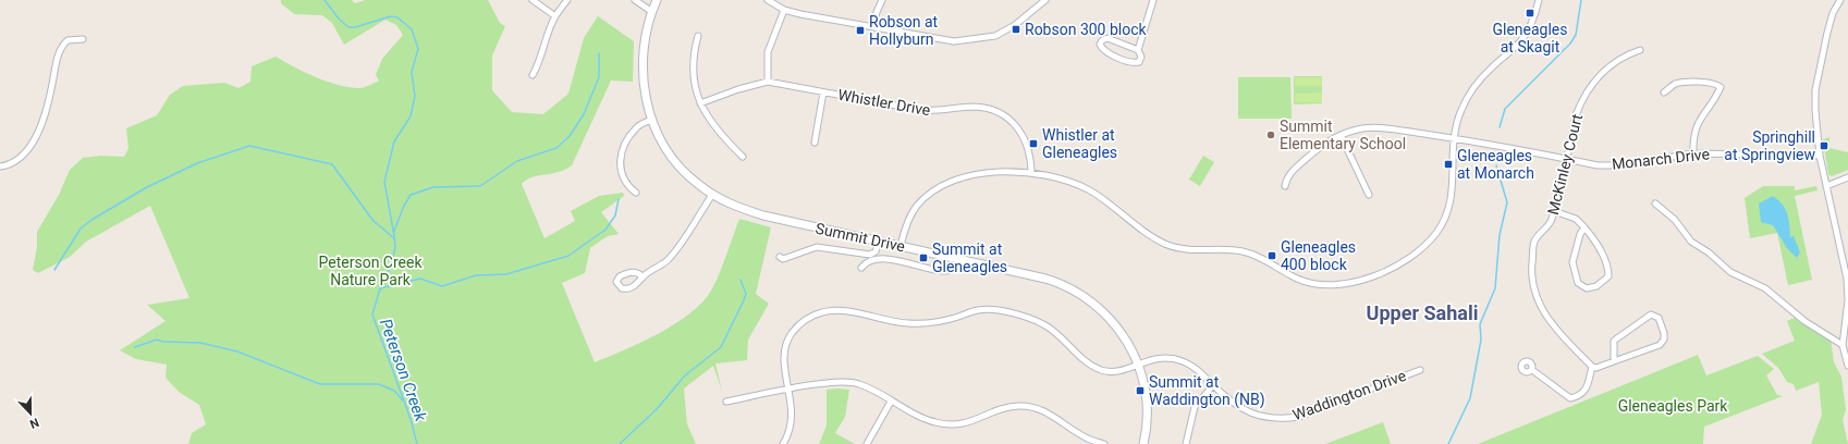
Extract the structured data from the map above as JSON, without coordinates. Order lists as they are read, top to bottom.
{
  "streets": {
    "main road": ["Summit Drive"],
    "street": [
      "Whistler Drive",
      "Monarch Drive",
      "McKinley Court",
      "Waddington Drive"
    ]
  },
  "crossings": [
    ["Monarch Drive", "McKinley Court"],
    ["Summit Drive", "Waddington Drive"]
  ],
  "districts": ["Upper Sahali"],
  "water": ["Peterson Creek"],
  "parks": ["Peterson Creek Nature Park", "Gleneagles Park"],
  "places": {
    "transit": [
      "Gleneagles at Skagit",
      "Robson 300 block",
      "Robson at Hollyburn",
      "Whistler at Gleneagles",
      "Springhill at Springview",
      "Gleneagles at Monarch",
      "Gleneagles 400 block",
      "Summit at Gleneagles",
      "Summit at Waddington (NB)"
    ],
    "other": ["Summit Elementary School"]
  },
  "north": "bottom"
}
